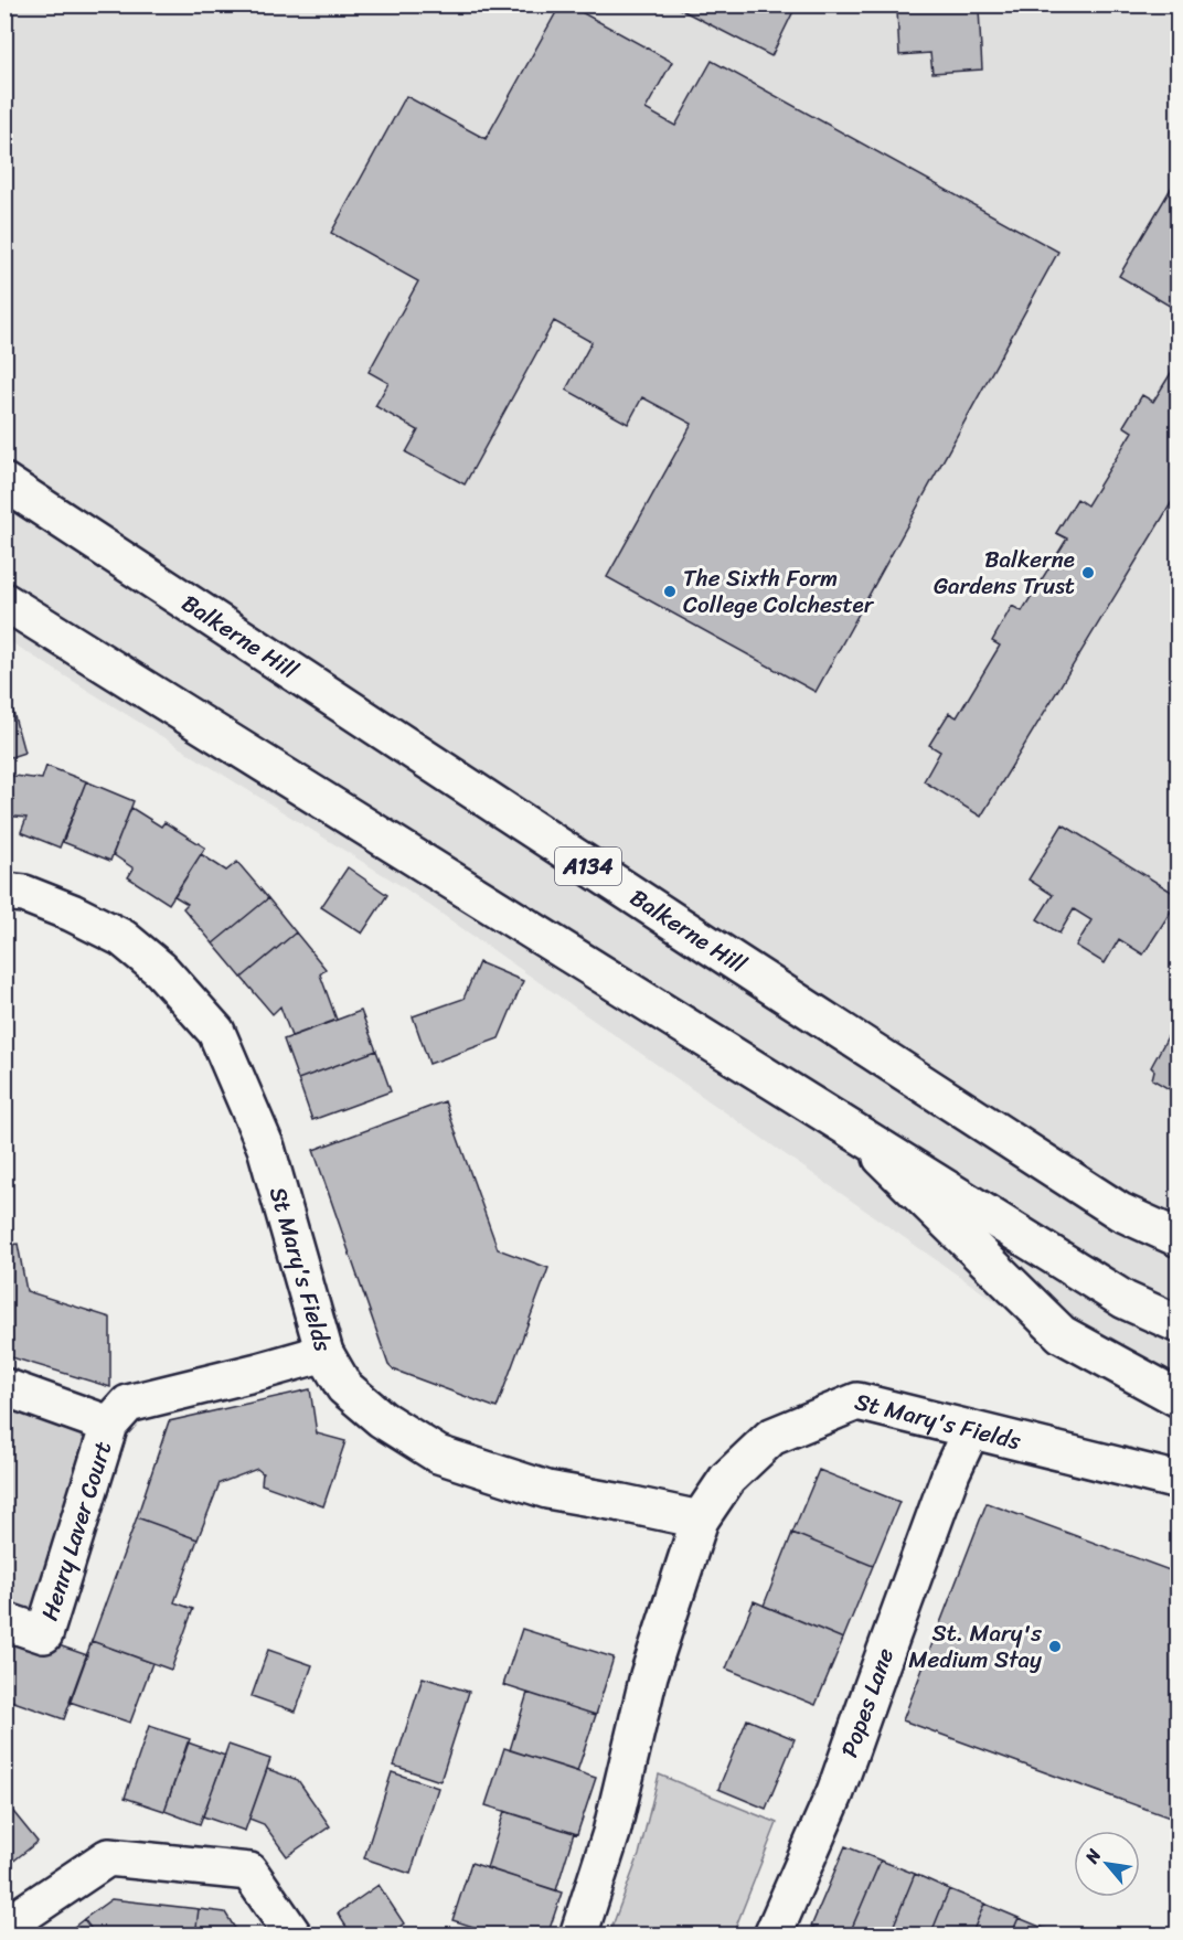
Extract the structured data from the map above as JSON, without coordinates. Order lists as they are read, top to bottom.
{
  "streets": {
    "street": [
      "Balkerne Hill",
      "A134",
      "St Mary's Fields",
      "Henry Laver Court",
      "Popes Lane"
    ]
  },
  "crossings": [
    ["St Mary's Fields", "Henry Laver Court"],
    ["St Mary's Fields", "Popes Lane"]
  ],
  "places": ["Balkerne Gardens Trust", "The Sixth Form College Colchester", "St. Mary's Medium Stay"],
  "north": "top left"
}
